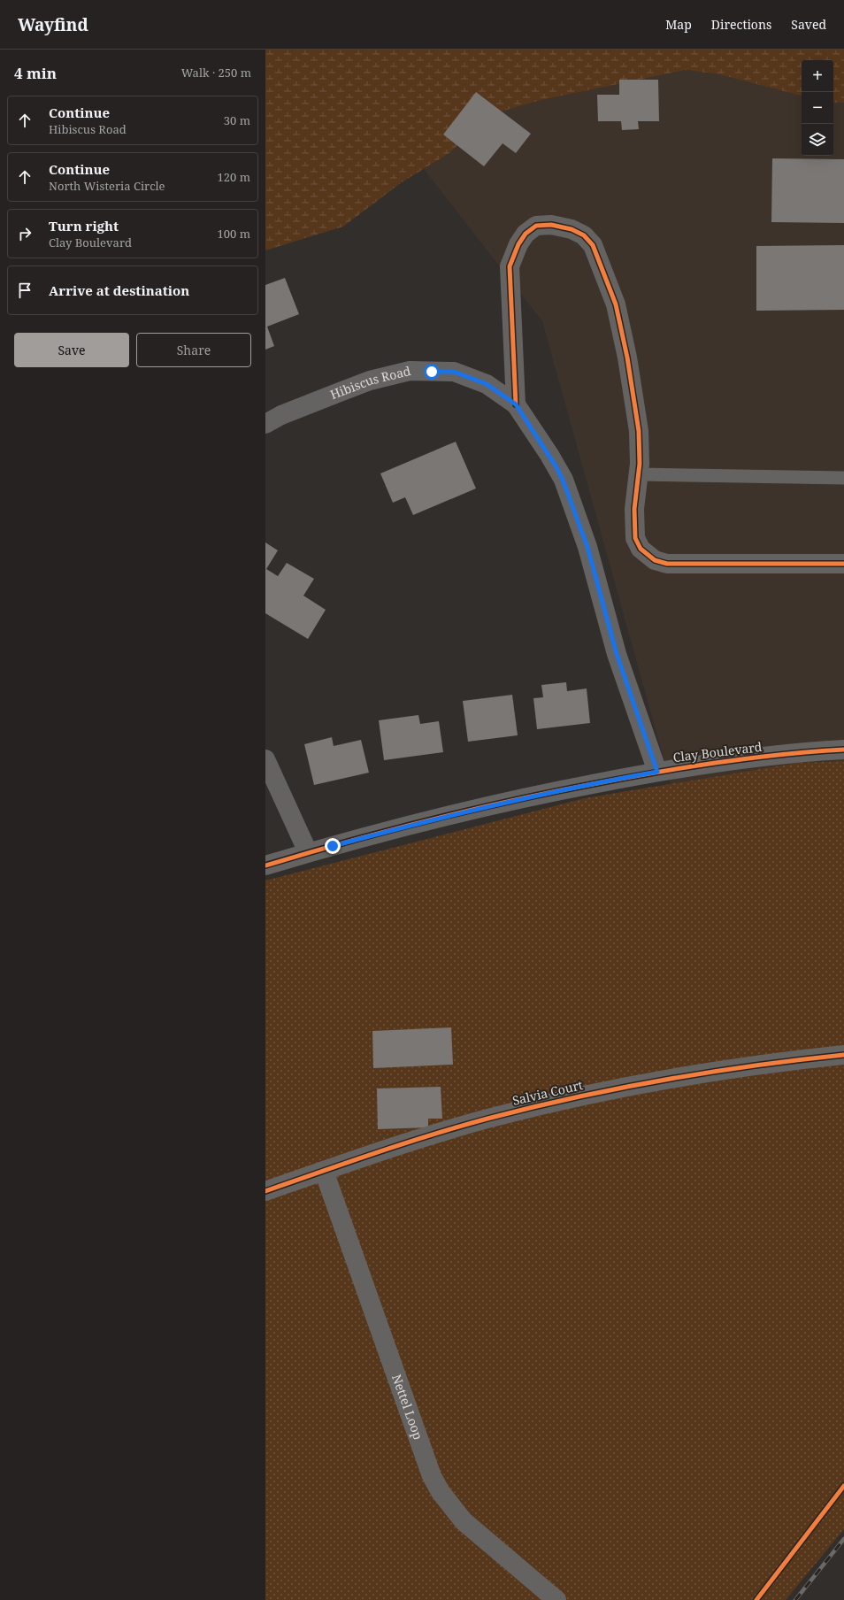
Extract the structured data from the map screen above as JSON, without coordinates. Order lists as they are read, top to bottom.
{
  "streets": {
    "street": [
      "Hibiscus Road",
      "Clay Boulevard",
      "Salvia Court",
      "Nettel Loop"
    ]
  },
  "crossings": [
    ["Salvia Court", "Nettel Loop"]
  ],
  "page": {
    "header": "Wayfind",
    "nav": ["Map", "Directions", "Saved"],
    "heading": ["4 min", "Walk · 250 m"],
    "map_buttons": ["+", "−"],
    "list": [
      ["Continue", "Hibiscus Road", "30 m"],
      ["Continue", "North Wisteria Circle", "120 m"],
      ["Turn right", "Clay Boulevard", "100 m"],
      "Arrive at destination"
    ],
    "buttons": ["Save", "Share"]
  }
}
